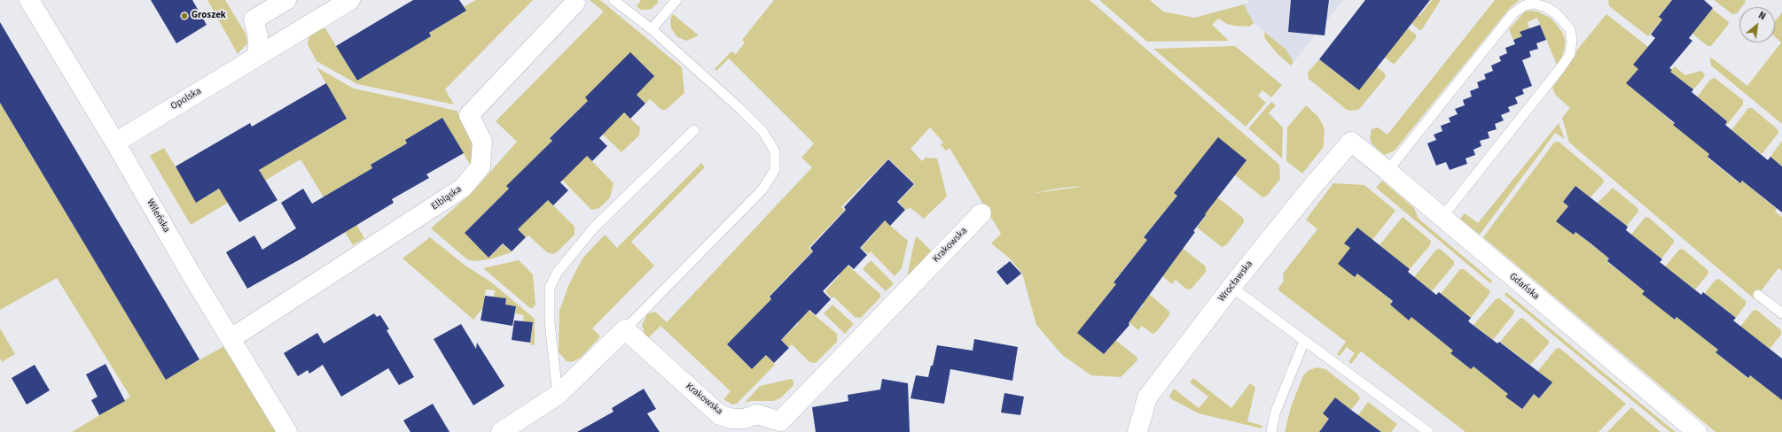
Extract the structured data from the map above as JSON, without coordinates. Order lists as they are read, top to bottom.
{
  "streets": {
    "street": [
      "Opolska",
      "Elbląska",
      "Wileńska",
      "Krakowska",
      "Wrocławska",
      "Gdańska"
    ]
  },
  "crossings": [
    ["Opolska", "Wileńska"],
    ["Elbląska", "Wileńska"],
    ["Wrocławska", "Gdańska"]
  ],
  "places": ["Groszek"],
  "north": "top right"
}
